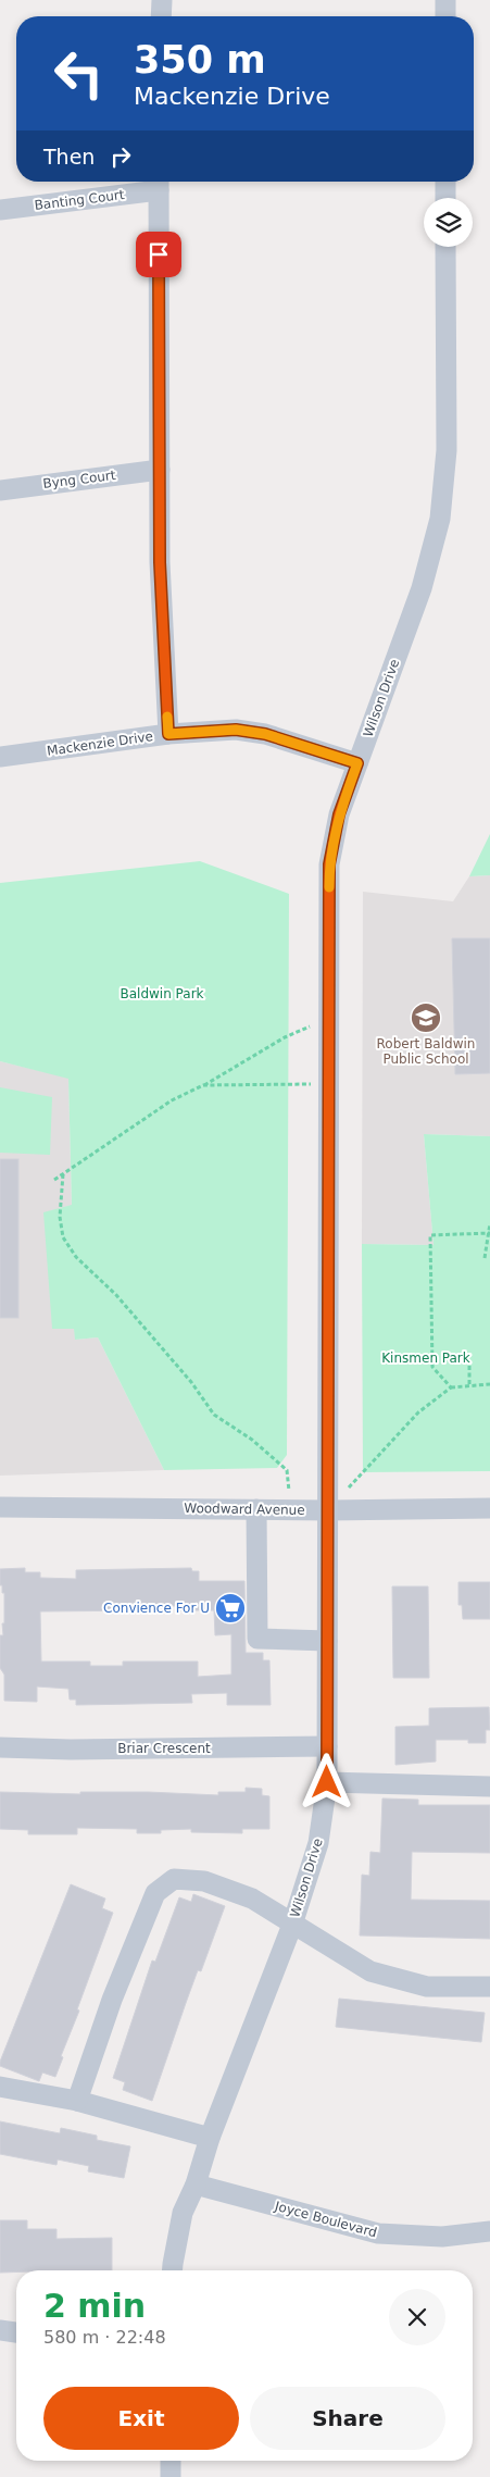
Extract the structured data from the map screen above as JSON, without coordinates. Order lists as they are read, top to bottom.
{
  "streets": {
    "street": [
      "Banting Court",
      "Byng Court",
      "Wilson Drive",
      "Mackenzie Drive",
      "Woodward Avenue",
      "Briar Crescent",
      "Joyce Boulevard"
    ]
  },
  "crossings": [
    ["Wilson Drive", "Mackenzie Drive"],
    ["Wilson Drive", "Woodward Avenue"],
    ["Wilson Drive", "Briar Crescent"],
    ["Wilson Drive", "Joyce Boulevard"]
  ],
  "parks": ["Baldwin Park", "Kinsmen Park"],
  "places": {
    "school or university": ["Robert Baldwin Public School"],
    "supermarket": ["Convience For U"]
  },
  "page": {
    "turn": ["350 m", "Mackenzie Drive"],
    "then": "Then",
    "heading": ["2 min", "580 m · 22:48"],
    "buttons": ["Exit", "Share"]
  }
}
